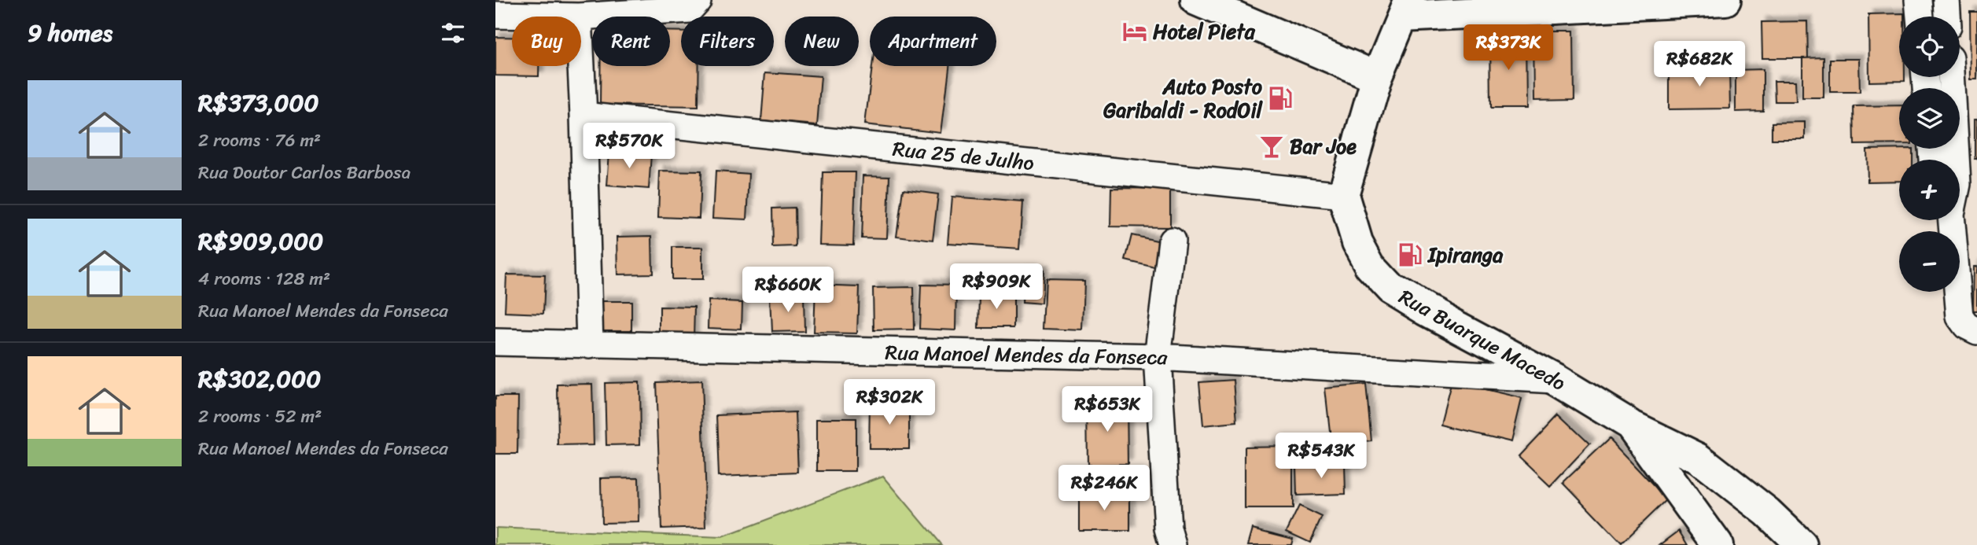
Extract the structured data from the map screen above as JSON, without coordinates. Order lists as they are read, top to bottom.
{
  "streets": {
    "main road": ["Rua Buarque Macedo"],
    "street": ["Rua 25 de Julho", "Rua Manoel Mendes da Fonseca"]
  },
  "crossings": [
    ["Rua 25 de Julho", "Rua Buarque Macedo"],
    ["Rua Buarque Macedo", "Rua Manoel Mendes da Fonseca"]
  ],
  "places": {
    "hotel": ["Hotel Pieta"],
    "fuel station": ["Auto Posto Garibaldi - RodOil", "Ipiranga"],
    "bar": ["Bar Joe"]
  },
  "page": {
    "heading": "9 homes",
    "map_buttons": ["+", "−"],
    "chip": [
      "Buy",
      "Rent",
      "Filters",
      "New",
      "Apartment"
    ],
    "price": [
      "R$373K",
      "R$682K",
      "R$570K",
      "R$909K",
      "R$660K",
      "R$302K",
      "R$653K",
      "R$543K",
      "R$246K"
    ],
    "list": [
      {
        "name": "R$373,000",
        "note": "2 rooms · 76 m² · Rua Doutor Carlos Barbosa"
      },
      {
        "name": "R$909,000",
        "note": "4 rooms · 128 m² · Rua Manoel Mendes da Fonseca"
      },
      {
        "name": "R$302,000",
        "note": "2 rooms · 52 m² · Rua Manoel Mendes da Fonseca"
      }
    ]
  }
}
